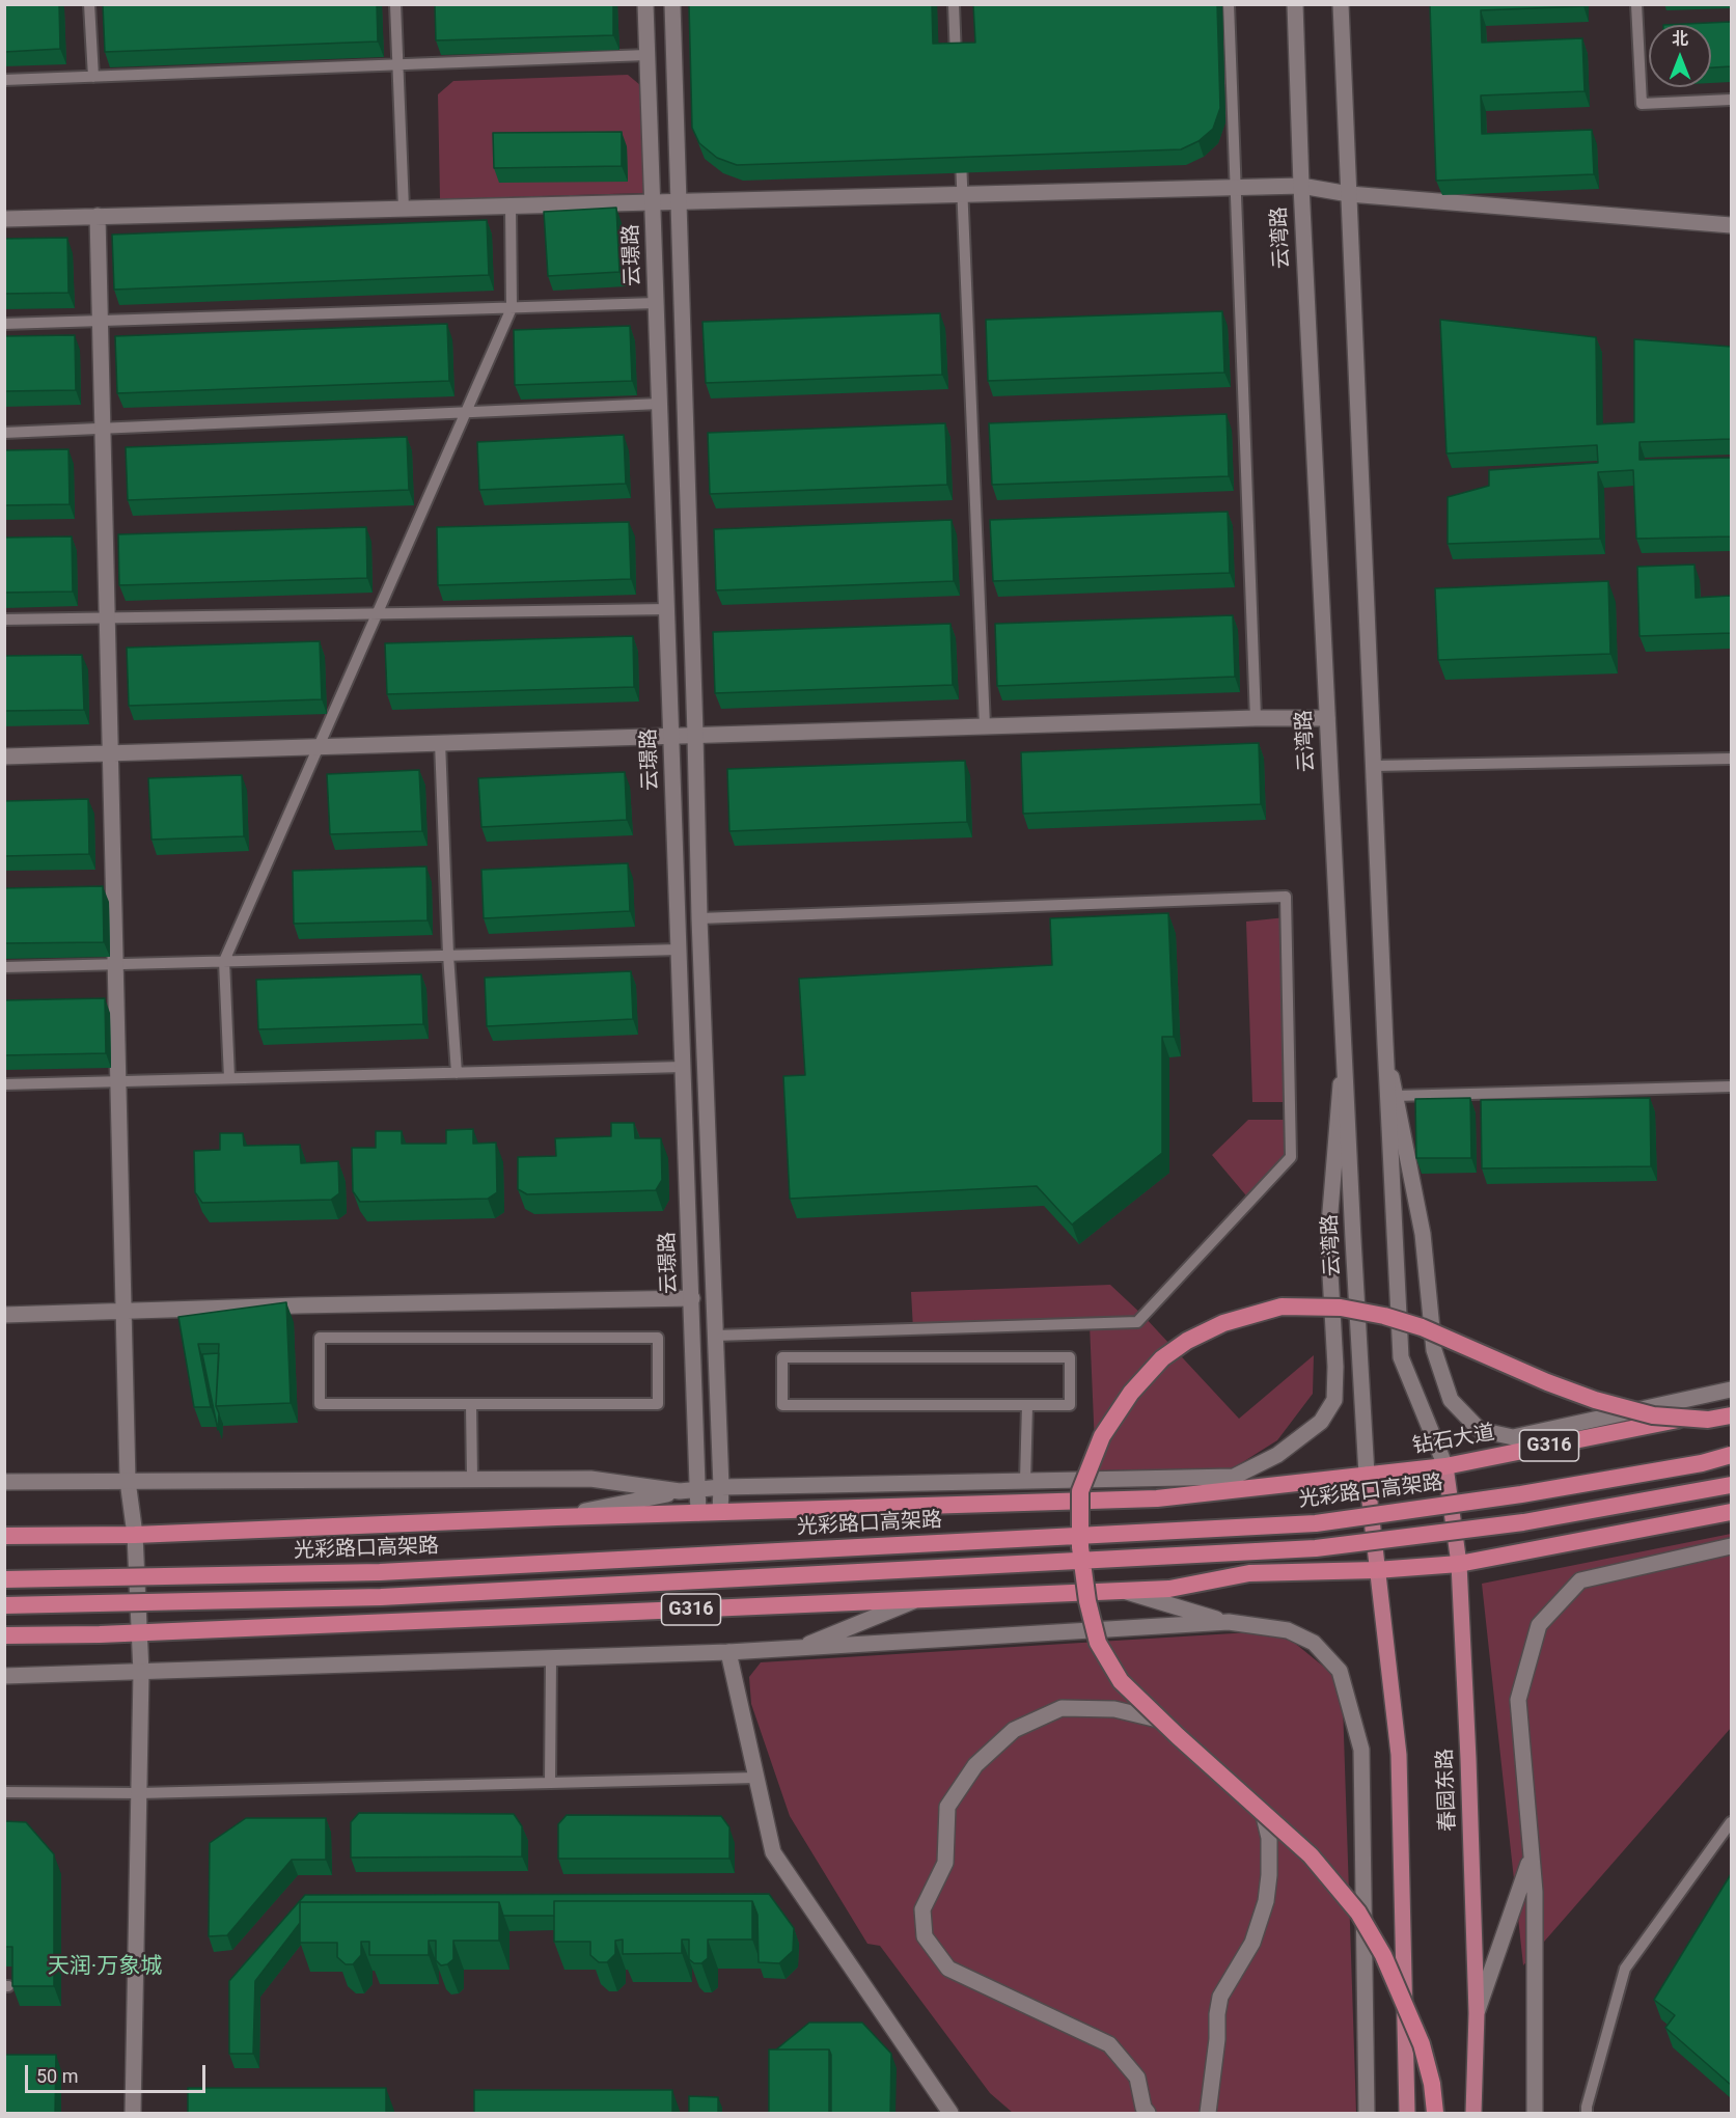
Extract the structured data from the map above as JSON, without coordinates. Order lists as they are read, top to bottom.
{
  "streets": {
    "highway": ["钻石大道", "G316", "光彩路口高架路"],
    "main road": ["春园东路"],
    "street": ["云湾路", "云璟路"]
  },
  "crossings": [
    ["云湾路", "钻石大道"],
    ["云湾路", "G316"],
    ["云璟路", "G316"],
    ["钻石大道", "G316"],
    ["钻石大道", "春园东路"],
    ["G316", "春园东路"]
  ],
  "districts": ["天润·万象城"],
  "scale_bar": "50 m",
  "north": "top"
}
